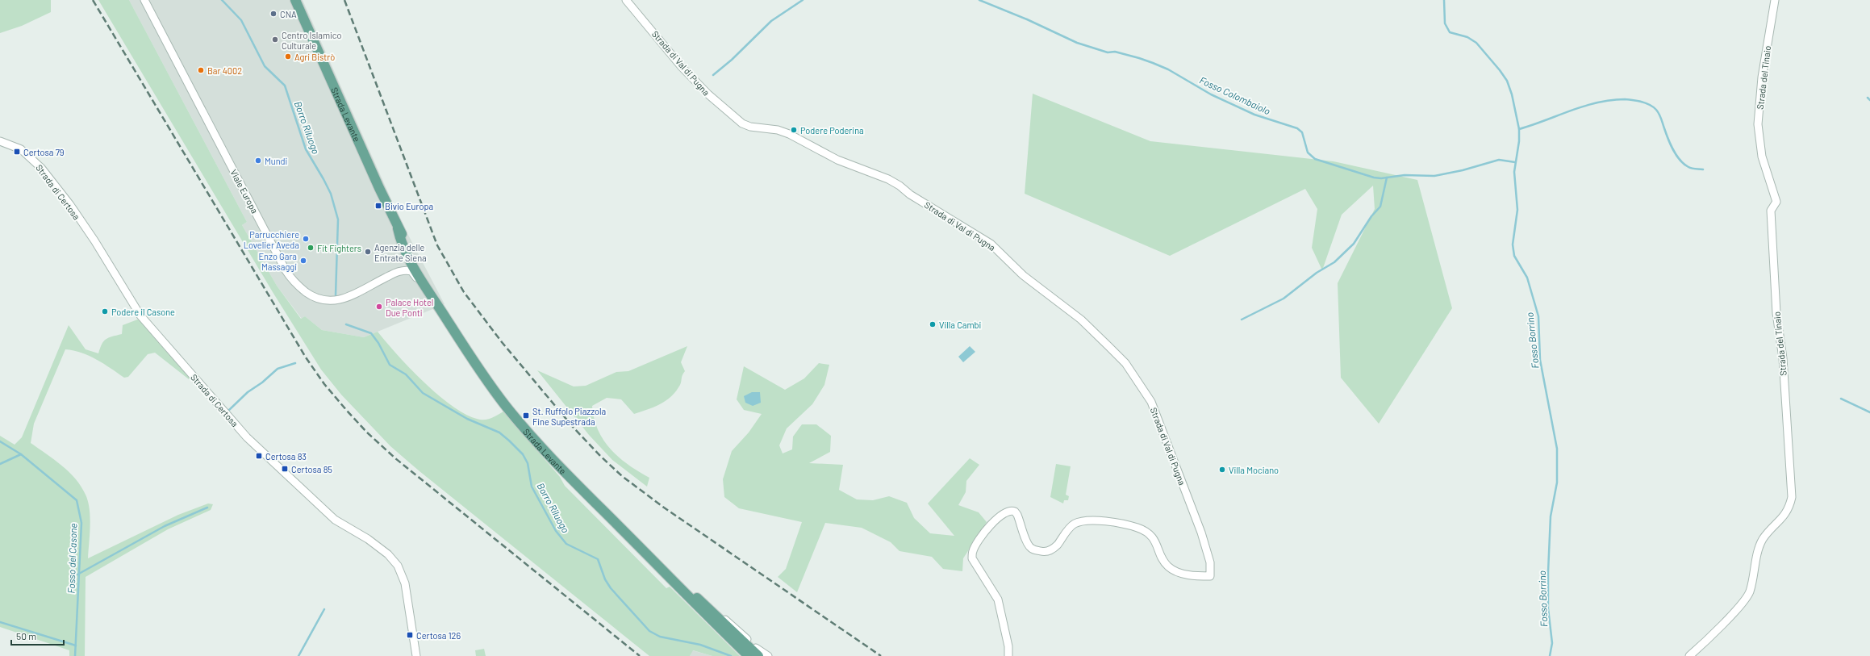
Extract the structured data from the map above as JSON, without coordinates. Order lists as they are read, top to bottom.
{
  "streets": {
    "main road": ["Strada Levante"],
    "street": [
      "Strada di Val di Pugna",
      "Strada del Tinaio",
      "Viale Europa",
      "Strada di Certosa"
    ]
  },
  "crossings": [
    ["Strada Levante", "Viale Europa"]
  ],
  "water": [
    "Fosso Colombaiolo",
    "Borro Riluogo",
    "Fosso Borrino",
    "Fosso del Casone"
  ],
  "places": {
    "other": [
      "CNA",
      "Centro Islamico Culturale",
      "Agri Bistrò",
      "Bar 4002",
      "Podere Poderina",
      "Mundi",
      "Parrucchiere Lovelier Aveda",
      "Fit Fighters",
      "Agenzia delle Entrate Siena",
      "Enzo Gara Massaggi",
      "Palace Hotel Due Ponti",
      "Podere il Casone",
      "Villa Cambi",
      "Villa Mociano"
    ],
    "transit": [
      "Certosa 79",
      "Bivio Europa",
      "St. Ruffolo Piazzola Fine Supestrada",
      "Certosa 83",
      "Certosa 85",
      "Certosa 126"
    ]
  },
  "scale_bar": "50 m"
}
